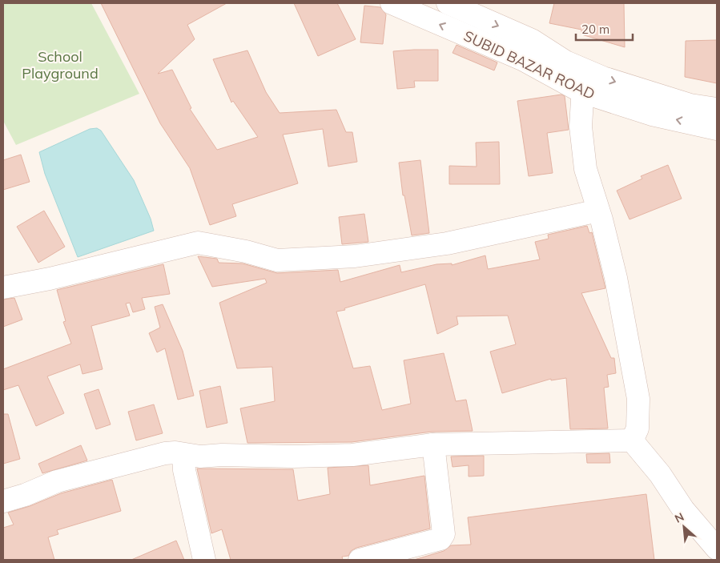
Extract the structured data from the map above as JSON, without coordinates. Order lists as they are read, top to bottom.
{
  "streets": {
    "street": ["SUBID BAZAR ROAD"]
  },
  "parks": ["School Playground"],
  "scale_bar": "20 m",
  "north": "top left"
}
